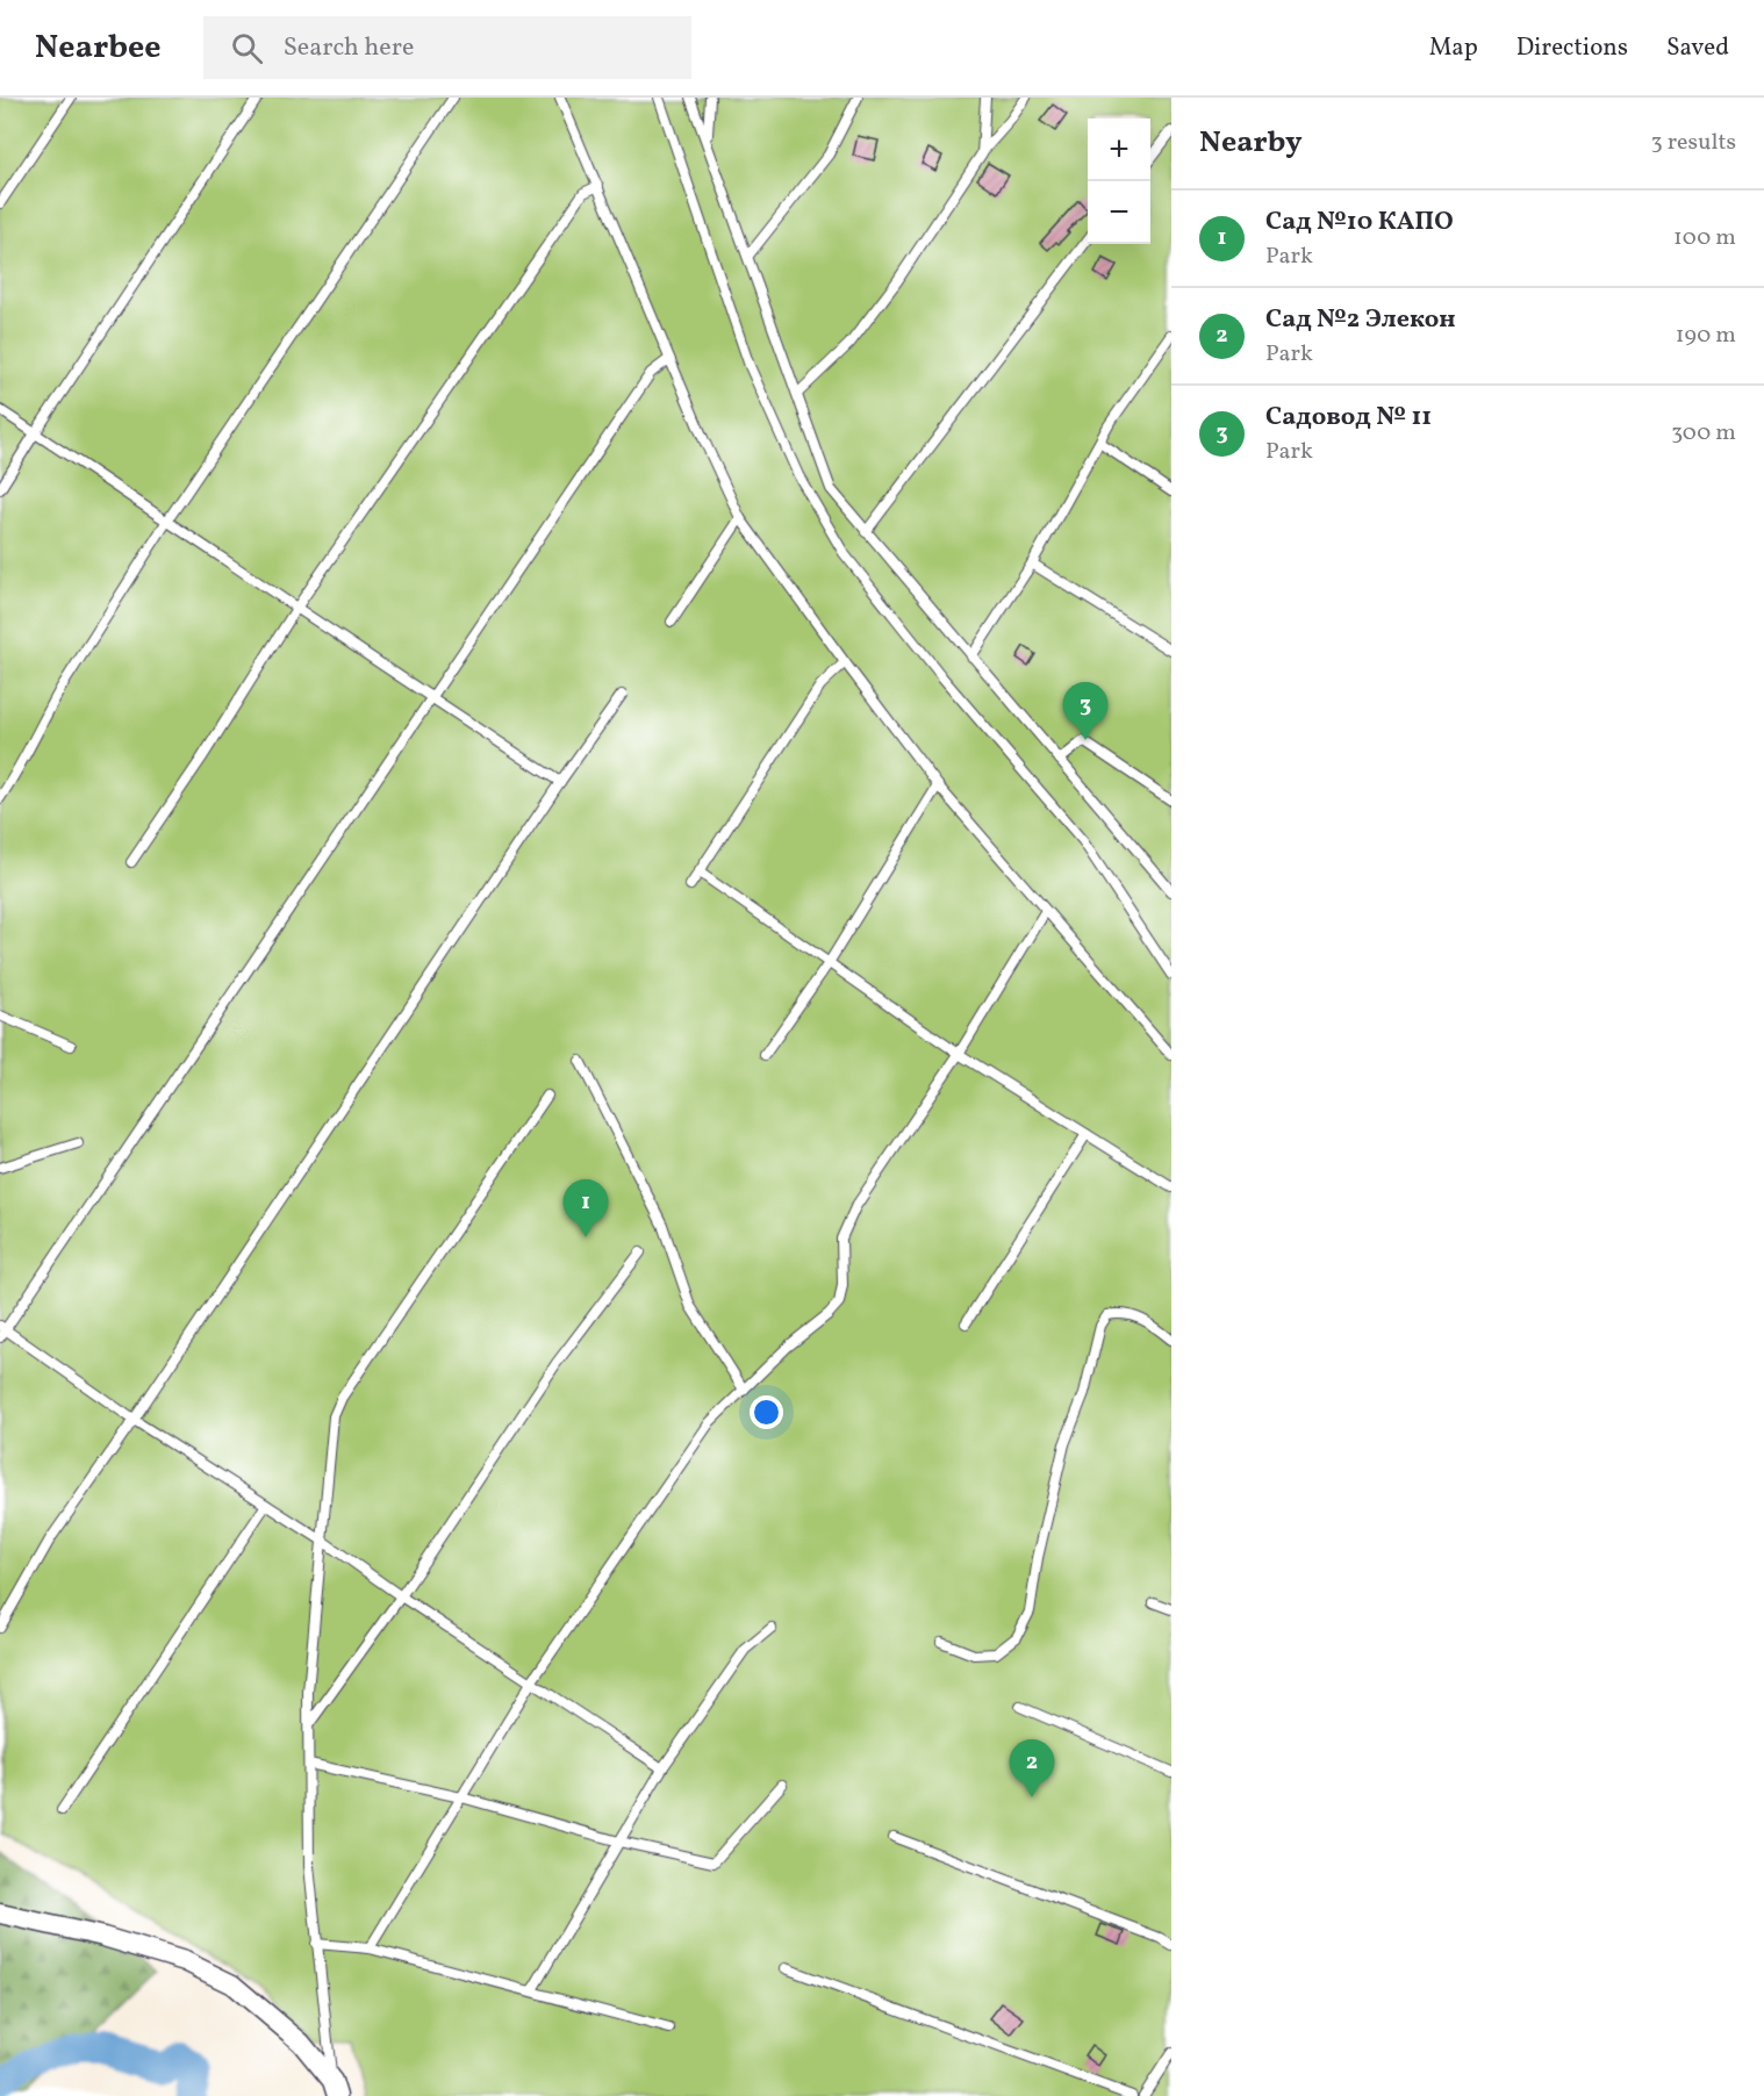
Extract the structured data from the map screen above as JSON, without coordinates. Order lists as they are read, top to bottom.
{
  "page": {
    "header": "Nearbee",
    "search": "Search here",
    "nav": ["Map", "Directions", "Saved"],
    "heading": ["Nearby", "3 results"],
    "map_buttons": ["+", "−"],
    "list": [
      {
        "mark": "1",
        "name": "Сад №10 КАПО",
        "note": "Park",
        "value": "100 m"
      },
      {
        "mark": "2",
        "name": "Сад №2 Элекон",
        "note": "Park",
        "value": "190 m"
      },
      {
        "mark": "3",
        "name": "Садовод № 11",
        "note": "Park",
        "value": "300 m"
      }
    ],
    "pins": ["3", "1", "2"]
  }
}
